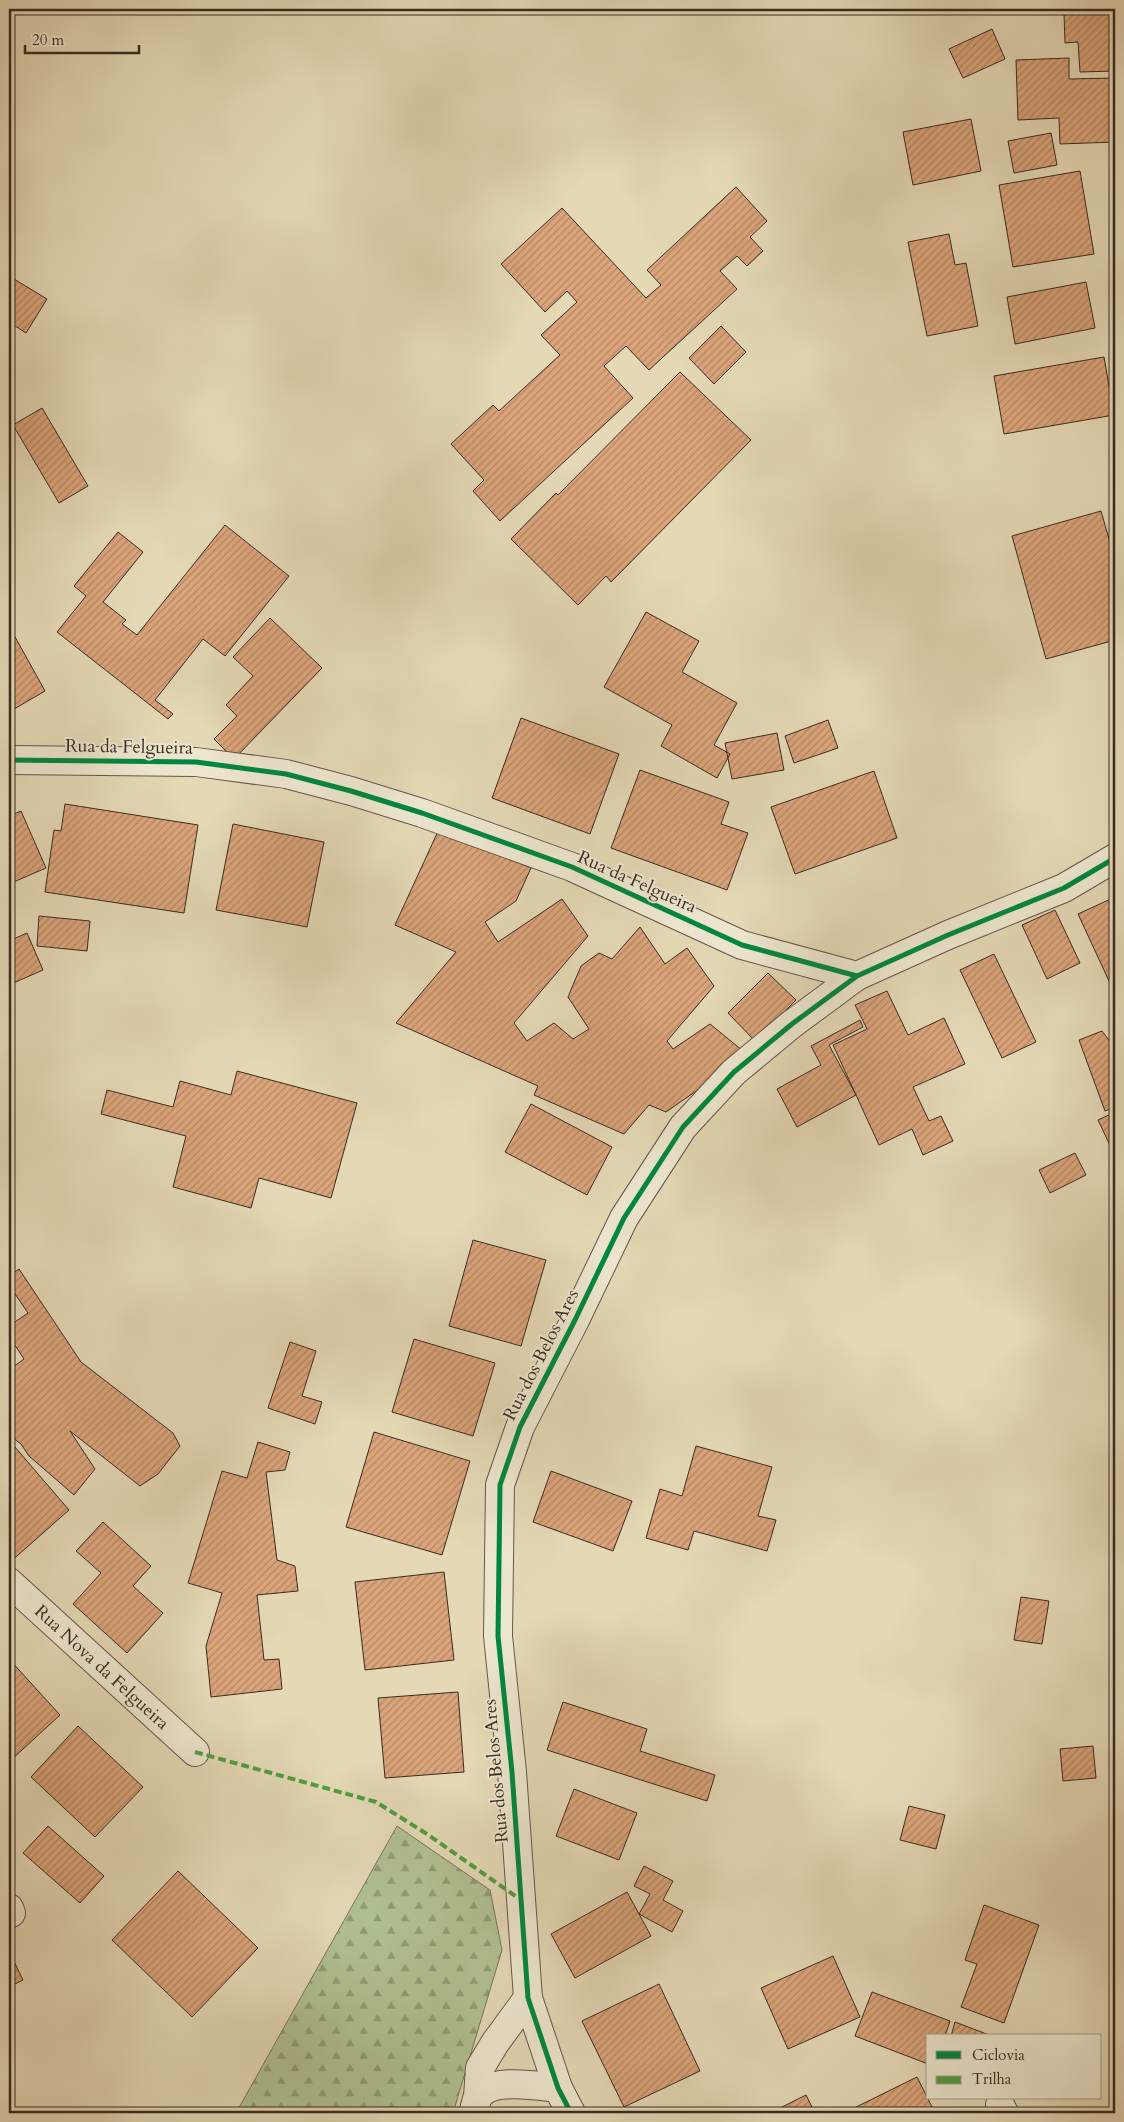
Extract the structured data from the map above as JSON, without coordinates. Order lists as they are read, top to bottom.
{
  "streets": {
    "street": ["Rua da Felgueira", "Rua dos Belos Ares", "Rua Nova da Felgueira"]
  },
  "crossings": [
    ["Rua da Felgueira", "Rua dos Belos Ares"]
  ],
  "legend": ["Ciclovia", "Trilha"],
  "scale_bar": "20 m"
}
